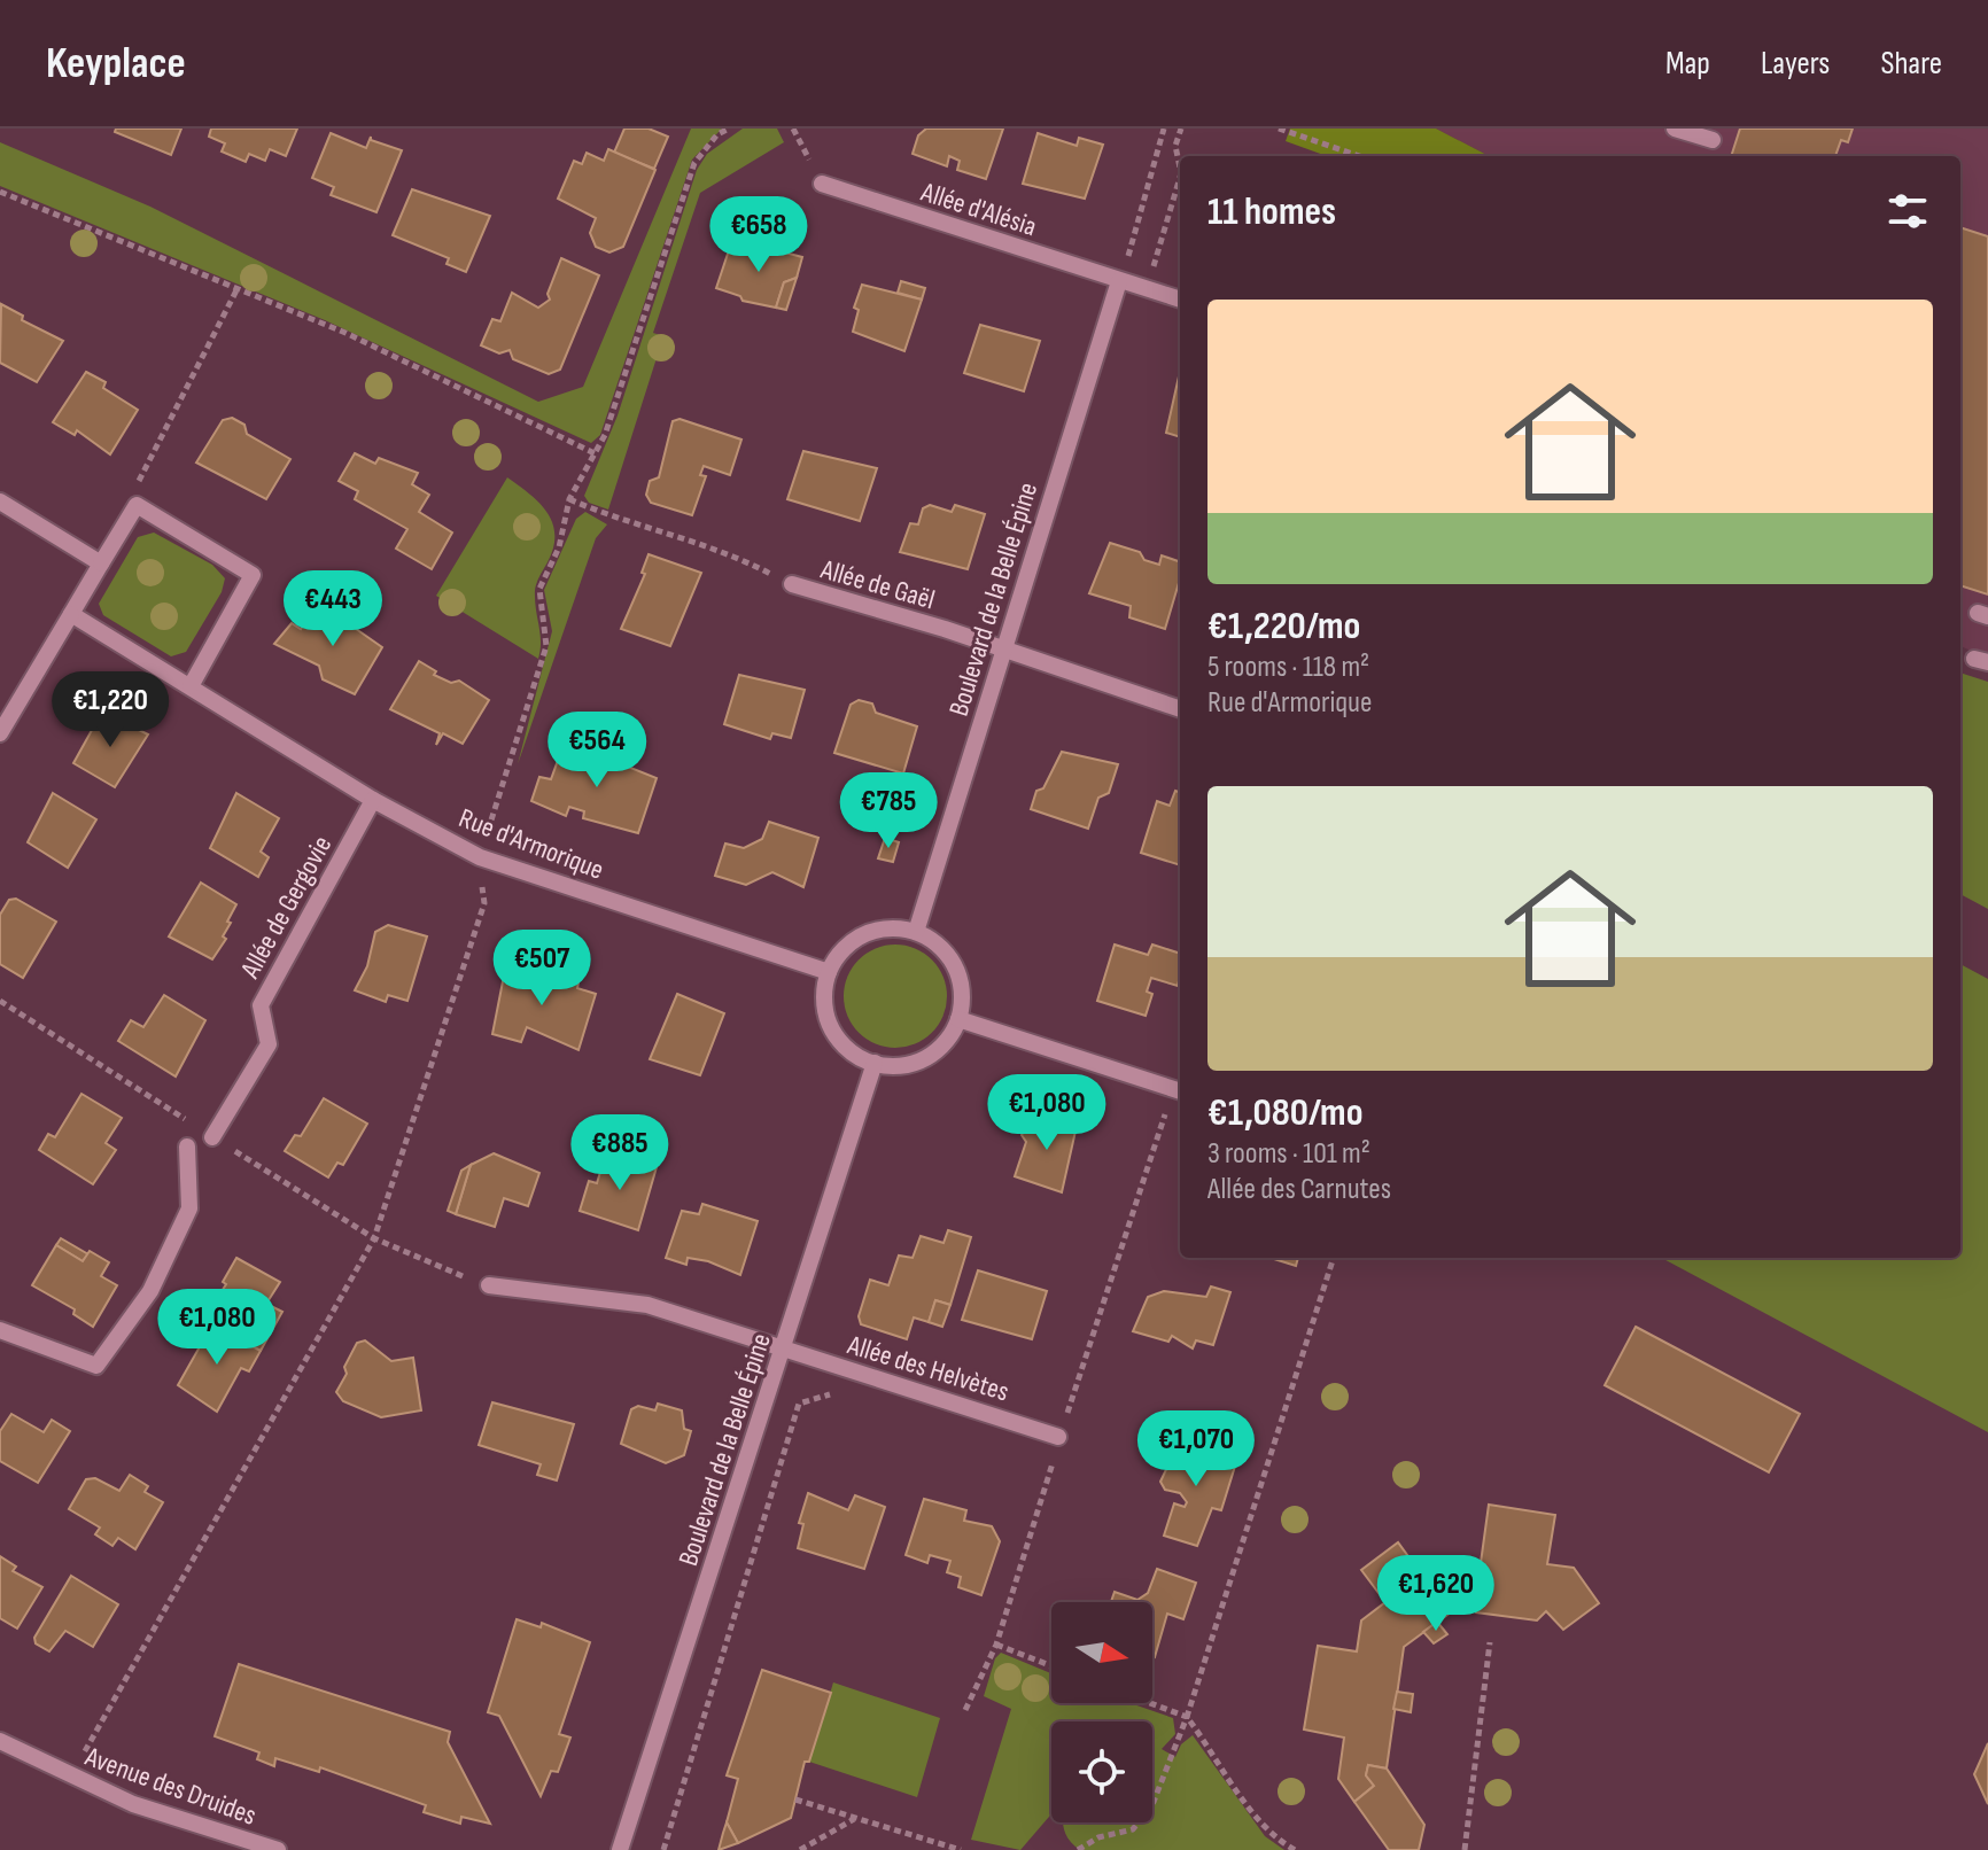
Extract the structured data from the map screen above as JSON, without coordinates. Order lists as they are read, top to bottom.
{
  "streets": {
    "street": [
      "Allée d'Alésia",
      "Allée de Gaël",
      "Boulevard de la Belle Épine",
      "Rue d'Armorique",
      "Allée de Gergovie",
      "Allée des Helvètes",
      "Avenue des Druides"
    ]
  },
  "crossings": [
    ["Allée d'Alésia", "Boulevard de la Belle Épine"],
    ["Allée de Gaël", "Boulevard de la Belle Épine"],
    ["Boulevard de la Belle Épine", "Rue d'Armorique"],
    ["Boulevard de la Belle Épine", "Allée des Helvètes"],
    ["Rue d'Armorique", "Allée de Gergovie"]
  ],
  "north": "right",
  "page": {
    "header": "Keyplace",
    "nav": ["Map", "Layers", "Share"],
    "heading": "11 homes",
    "price": [
      "€658",
      "€443",
      "€1,220",
      "€564",
      "€785",
      "€507",
      "€1,080",
      "€885",
      "€1,080",
      "€1,070",
      "€1,620"
    ],
    "list": [
      {
        "name": "€1,220/mo",
        "note": "5 rooms · 118 m² · Rue d'Armorique"
      },
      {
        "name": "€1,080/mo",
        "note": "3 rooms · 101 m² · Allée des Carnutes"
      }
    ]
  }
}
